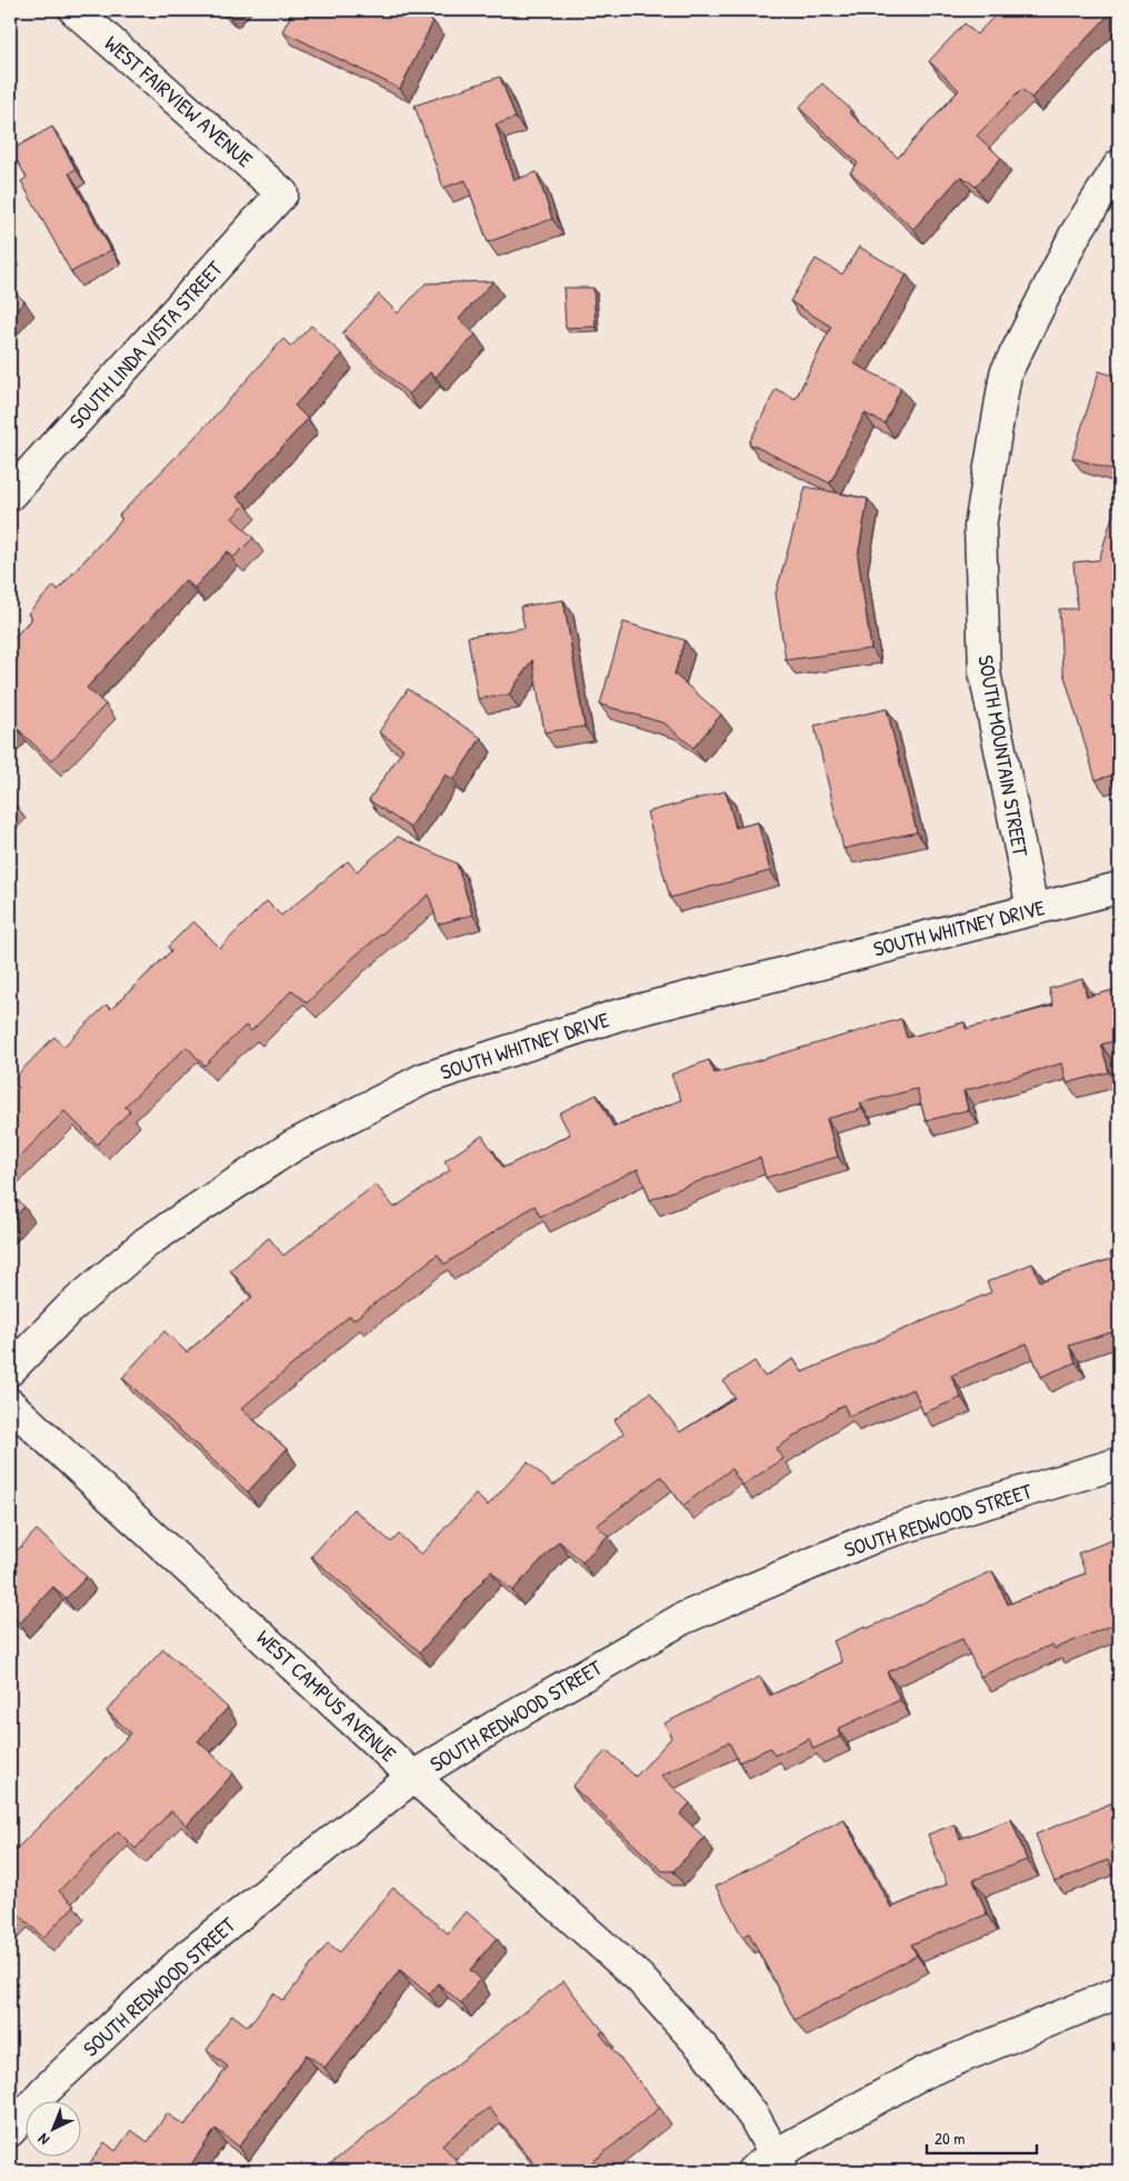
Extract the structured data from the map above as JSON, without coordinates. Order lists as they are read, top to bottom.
{
  "streets": {
    "street": [
      "WEST FAIRVIEW AVENUE",
      "SOUTH LINDA VISTA STREET",
      "SOUTH MOUNTAIN STREET",
      "SOUTH WHITNEY DRIVE",
      "SOUTH REDWOOD STREET",
      "WEST CAMPUS AVENUE"
    ]
  },
  "crossings": [
    ["WEST FAIRVIEW AVENUE", "SOUTH LINDA VISTA STREET"],
    ["SOUTH MOUNTAIN STREET", "SOUTH WHITNEY DRIVE"],
    ["SOUTH REDWOOD STREET", "WEST CAMPUS AVENUE"]
  ],
  "scale_bar": "20 m",
  "north": "bottom left"
}
